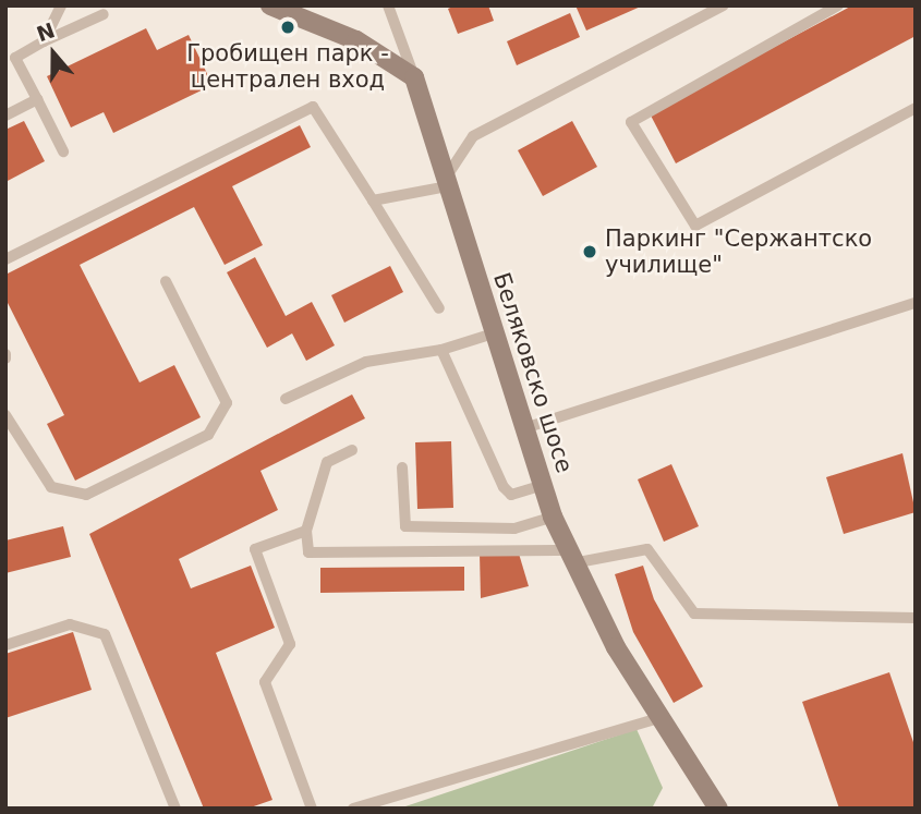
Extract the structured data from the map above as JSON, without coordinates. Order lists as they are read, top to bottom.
{
  "streets": {
    "street": ["Беляковско шосе"]
  },
  "places": ["Гробищен парк - централен вход", "Паркинг \"Сержантско училище\""],
  "north": "top"
}
